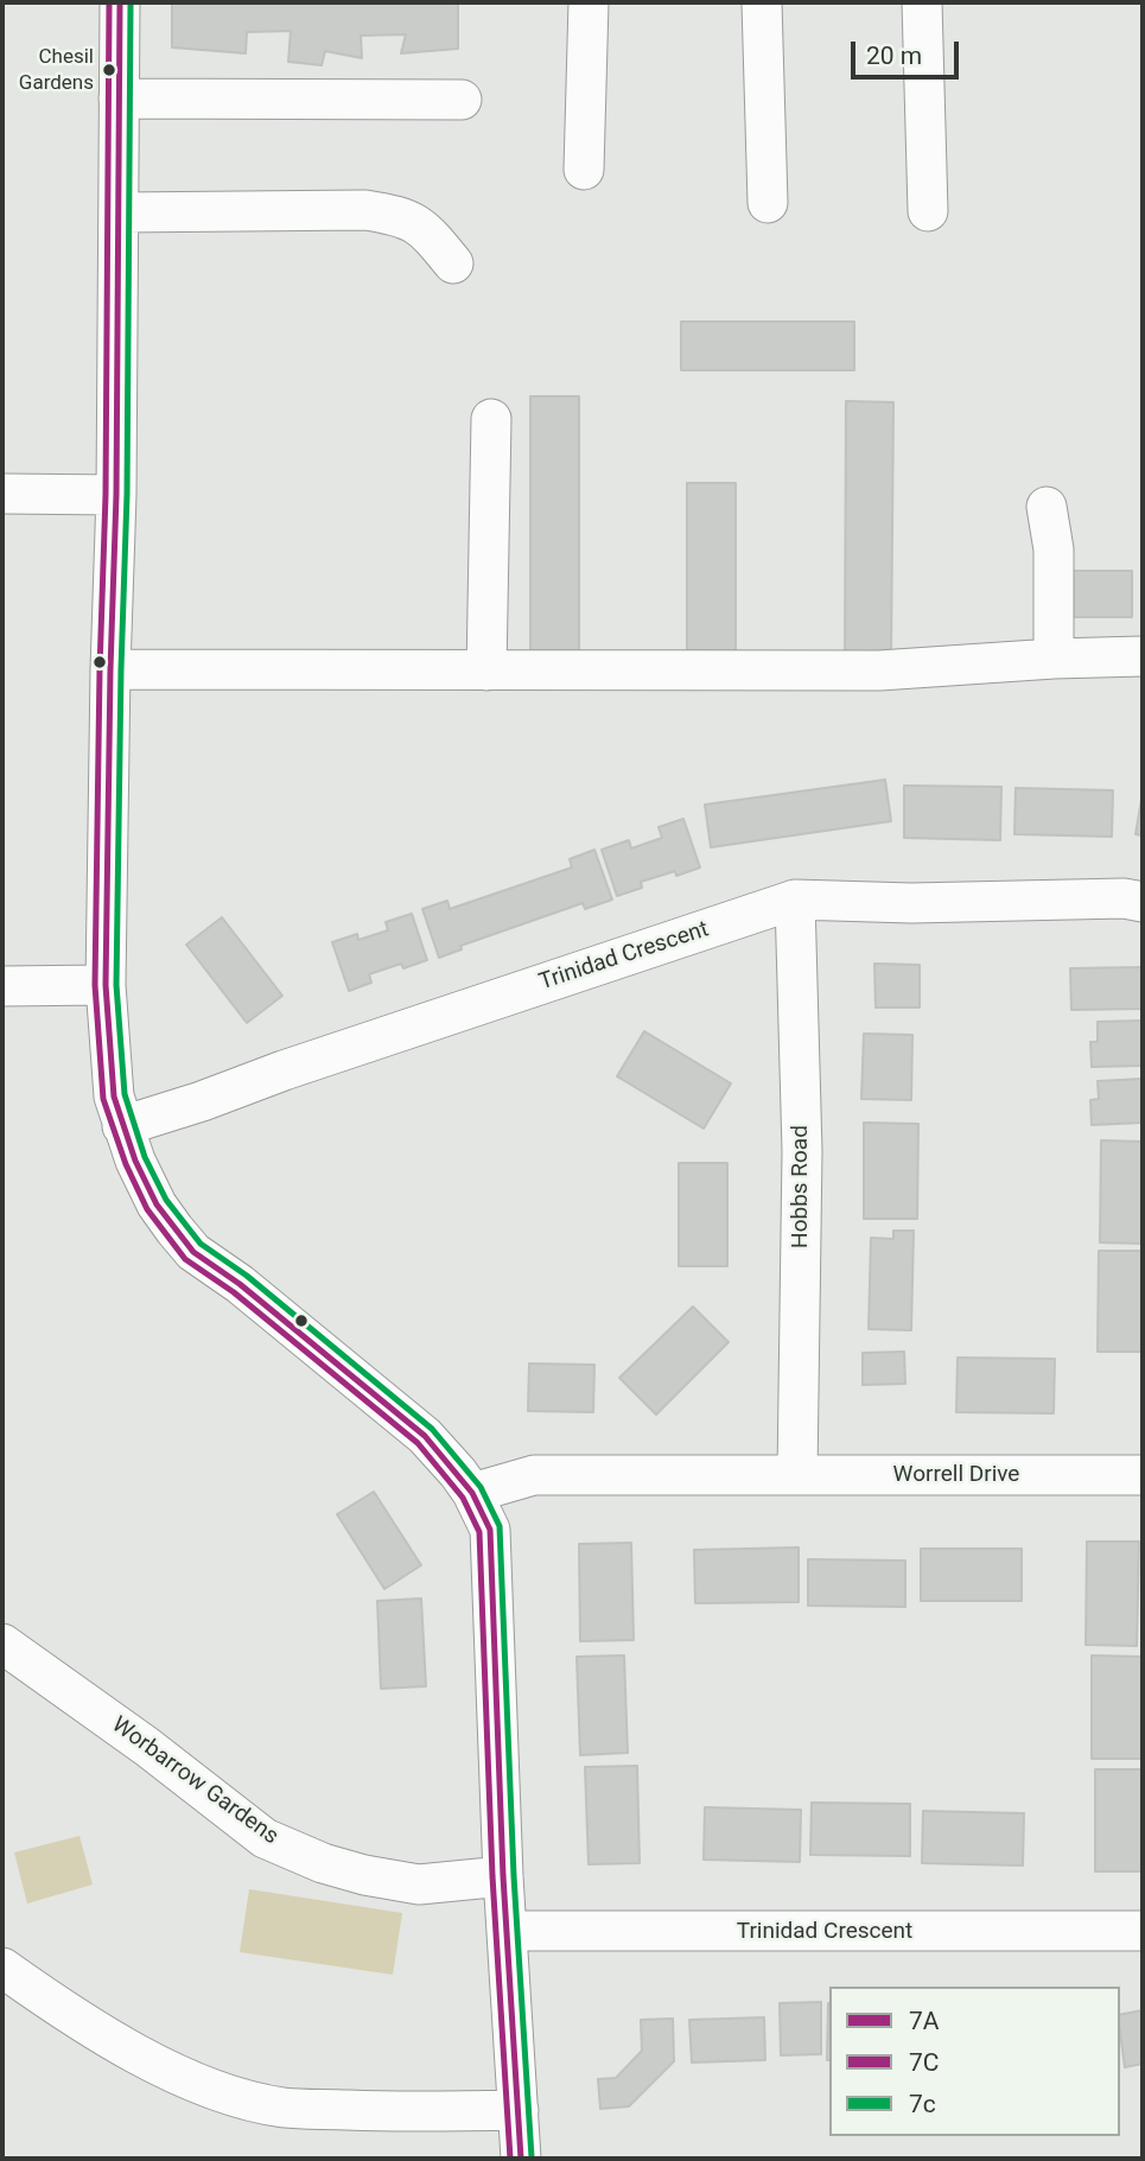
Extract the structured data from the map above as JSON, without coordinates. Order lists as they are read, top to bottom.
{
  "streets": {
    "street": [
      "Trinidad Crescent",
      "Hobbs Road",
      "Worrell Drive",
      "Worbarrow Gardens"
    ]
  },
  "crossings": [
    ["Trinidad Crescent", "Hobbs Road"],
    ["Hobbs Road", "Worrell Drive"]
  ],
  "places": ["Chesil Gardens"],
  "lines": ["transit line 7A", "transit line 7C", "transit line 7c"],
  "legend": ["7A", "7C", "7c"],
  "scale_bar": "20 m"
}
